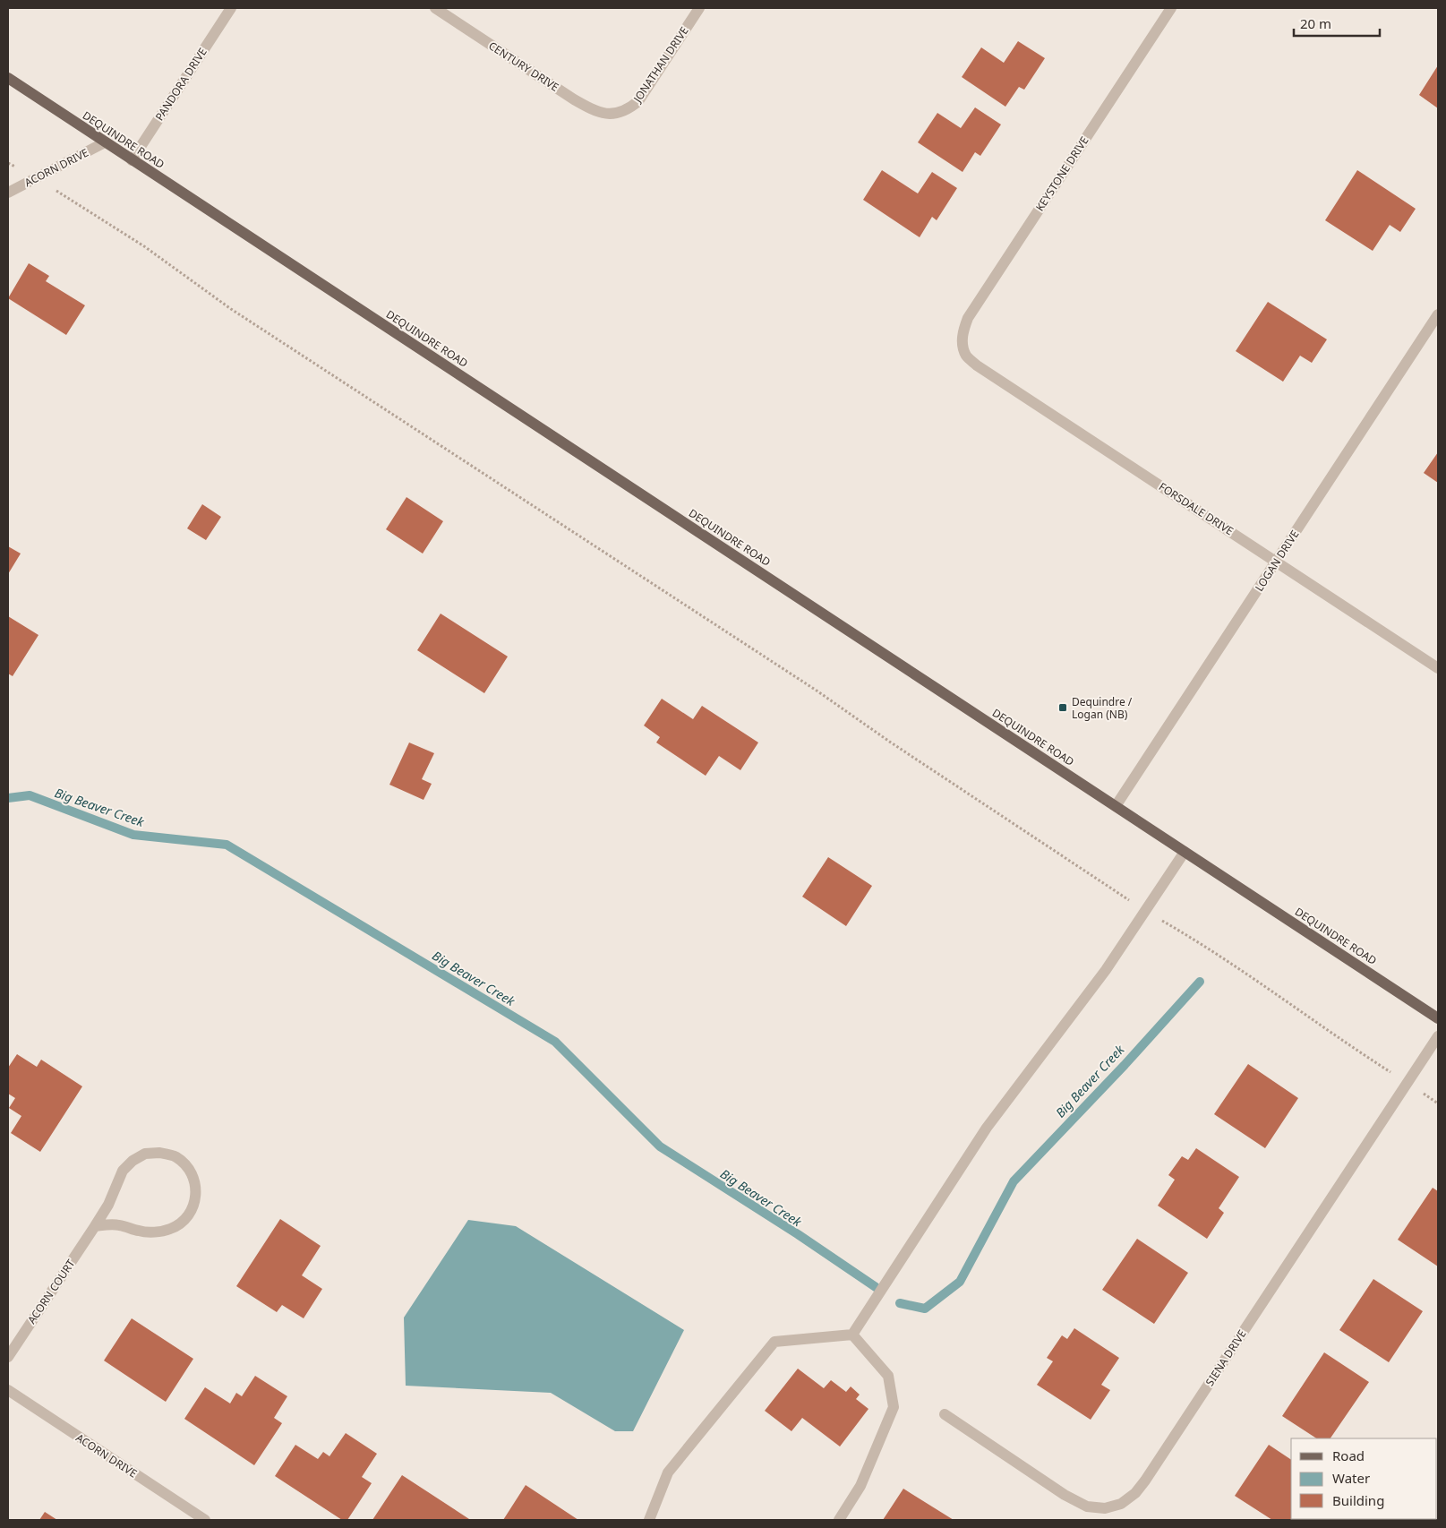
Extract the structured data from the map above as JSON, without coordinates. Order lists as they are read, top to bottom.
{
  "streets": {
    "main road": ["DEQUINDRE ROAD"],
    "street": [
      "JONATHAN DRIVE",
      "CENTURY DRIVE",
      "PANDORA DRIVE",
      "ACORN DRIVE",
      "KEYSTONE DRIVE",
      "FORSDALE DRIVE",
      "LOGAN DRIVE",
      "ACORN COURT",
      "SIENA DRIVE"
    ]
  },
  "crossings": [
    ["JONATHAN DRIVE", "CENTURY DRIVE"],
    ["PANDORA DRIVE", "DEQUINDRE ROAD"],
    ["DEQUINDRE ROAD", "ACORN DRIVE"],
    ["DEQUINDRE ROAD", "LOGAN DRIVE"],
    ["KEYSTONE DRIVE", "FORSDALE DRIVE"],
    ["FORSDALE DRIVE", "LOGAN DRIVE"]
  ],
  "water": ["Big Beaver Creek"],
  "places": {
    "transit": ["Dequindre / Logan (NB)"]
  },
  "legend": ["Road", "Water", "Building"],
  "scale_bar": "20 m"
}
